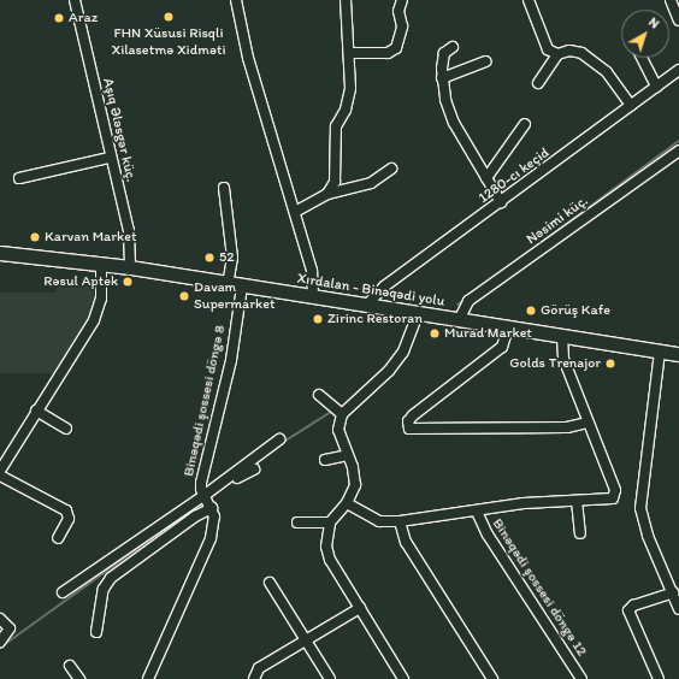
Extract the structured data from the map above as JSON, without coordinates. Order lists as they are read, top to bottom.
{
  "streets": {
    "main road": ["Xırdalan - Binəqədi yolu"],
    "street": [
      "Aşıq Ələsgər küç.",
      "1280-cı keçid",
      "Nəsimi küç.",
      "Binəqədi şossesi döngə 8",
      "Binəqədi şossesi döngə 12"
    ]
  },
  "crossings": [
    ["Aşıq Ələsgər küç.", "Xırdalan - Binəqədi yolu"],
    ["1280-cı keçid", "Xırdalan - Binəqədi yolu"],
    ["Nəsimi küç.", "Xırdalan - Binəqədi yolu"],
    ["Xırdalan - Binəqədi yolu", "Binəqədi şossesi döngə 8"]
  ],
  "places": [
    "FHN Xüsusi Risqli Xilasetmə Xidməti",
    "Araz",
    "Karvan Market",
    "52",
    "Rəsul Aptek",
    "Davam Supermarket",
    "Görüş Kafe",
    "Zirinc Restoran",
    "Murad Market",
    "Golds Trenajor"
  ],
  "north": "top right"
}
